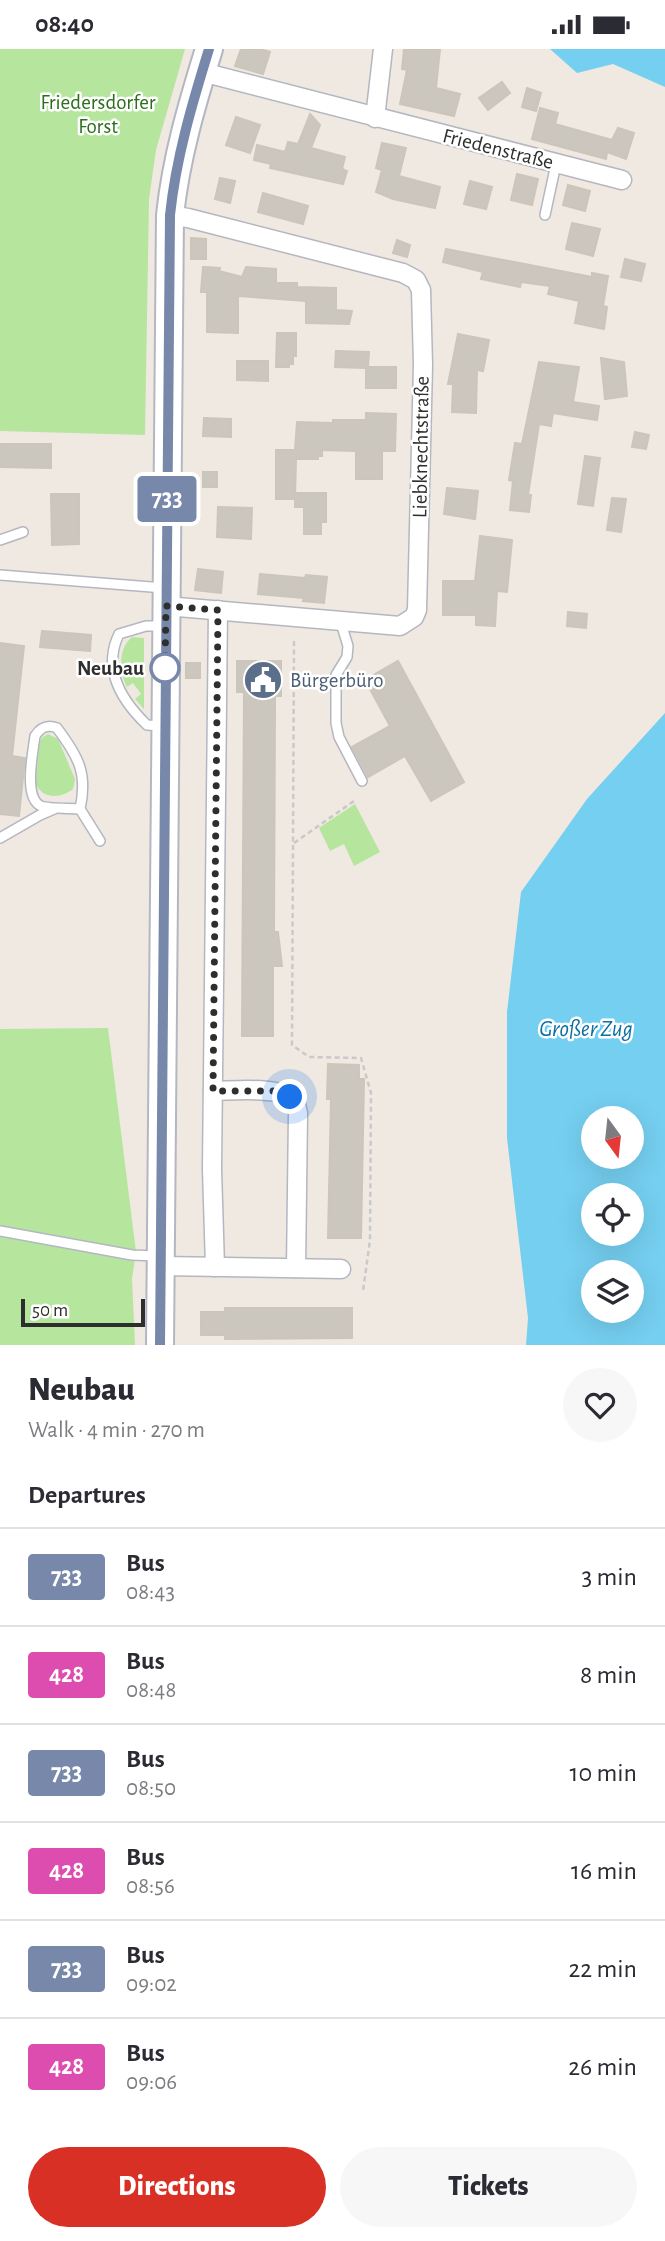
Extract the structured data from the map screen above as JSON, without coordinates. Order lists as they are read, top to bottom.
{
  "streets": {
    "street": ["Friedenstraße", "Liebknechtstraße"]
  },
  "water": ["Großer Zug"],
  "parks": ["Friedersdorfer Forst"],
  "places": {
    "other": ["Neubau"],
    "public building": ["Bürgerbüro"]
  },
  "lines": ["bus line 733"],
  "scale_bar": "50 m",
  "north": "bottom",
  "page": {
    "status": "08:40",
    "on_map": "733",
    "scale": "50 m",
    "heading": [
      ["Neubau", "Walk · 4 min · 270 m"],
      "Departures"
    ],
    "list": [
      {
        "mark": "733",
        "name": "Bus",
        "note": "08:43",
        "value": "3 min"
      },
      {
        "mark": "428",
        "name": "Bus",
        "note": "08:48",
        "value": "8 min"
      },
      {
        "mark": "733",
        "name": "Bus",
        "note": "08:50",
        "value": "10 min"
      },
      {
        "mark": "428",
        "name": "Bus",
        "note": "08:56",
        "value": "16 min"
      },
      {
        "mark": "733",
        "name": "Bus",
        "note": "09:02",
        "value": "22 min"
      },
      {
        "mark": "428",
        "name": "Bus",
        "note": "09:06",
        "value": "26 min"
      }
    ],
    "buttons": ["Directions", "Tickets"]
  }
}
